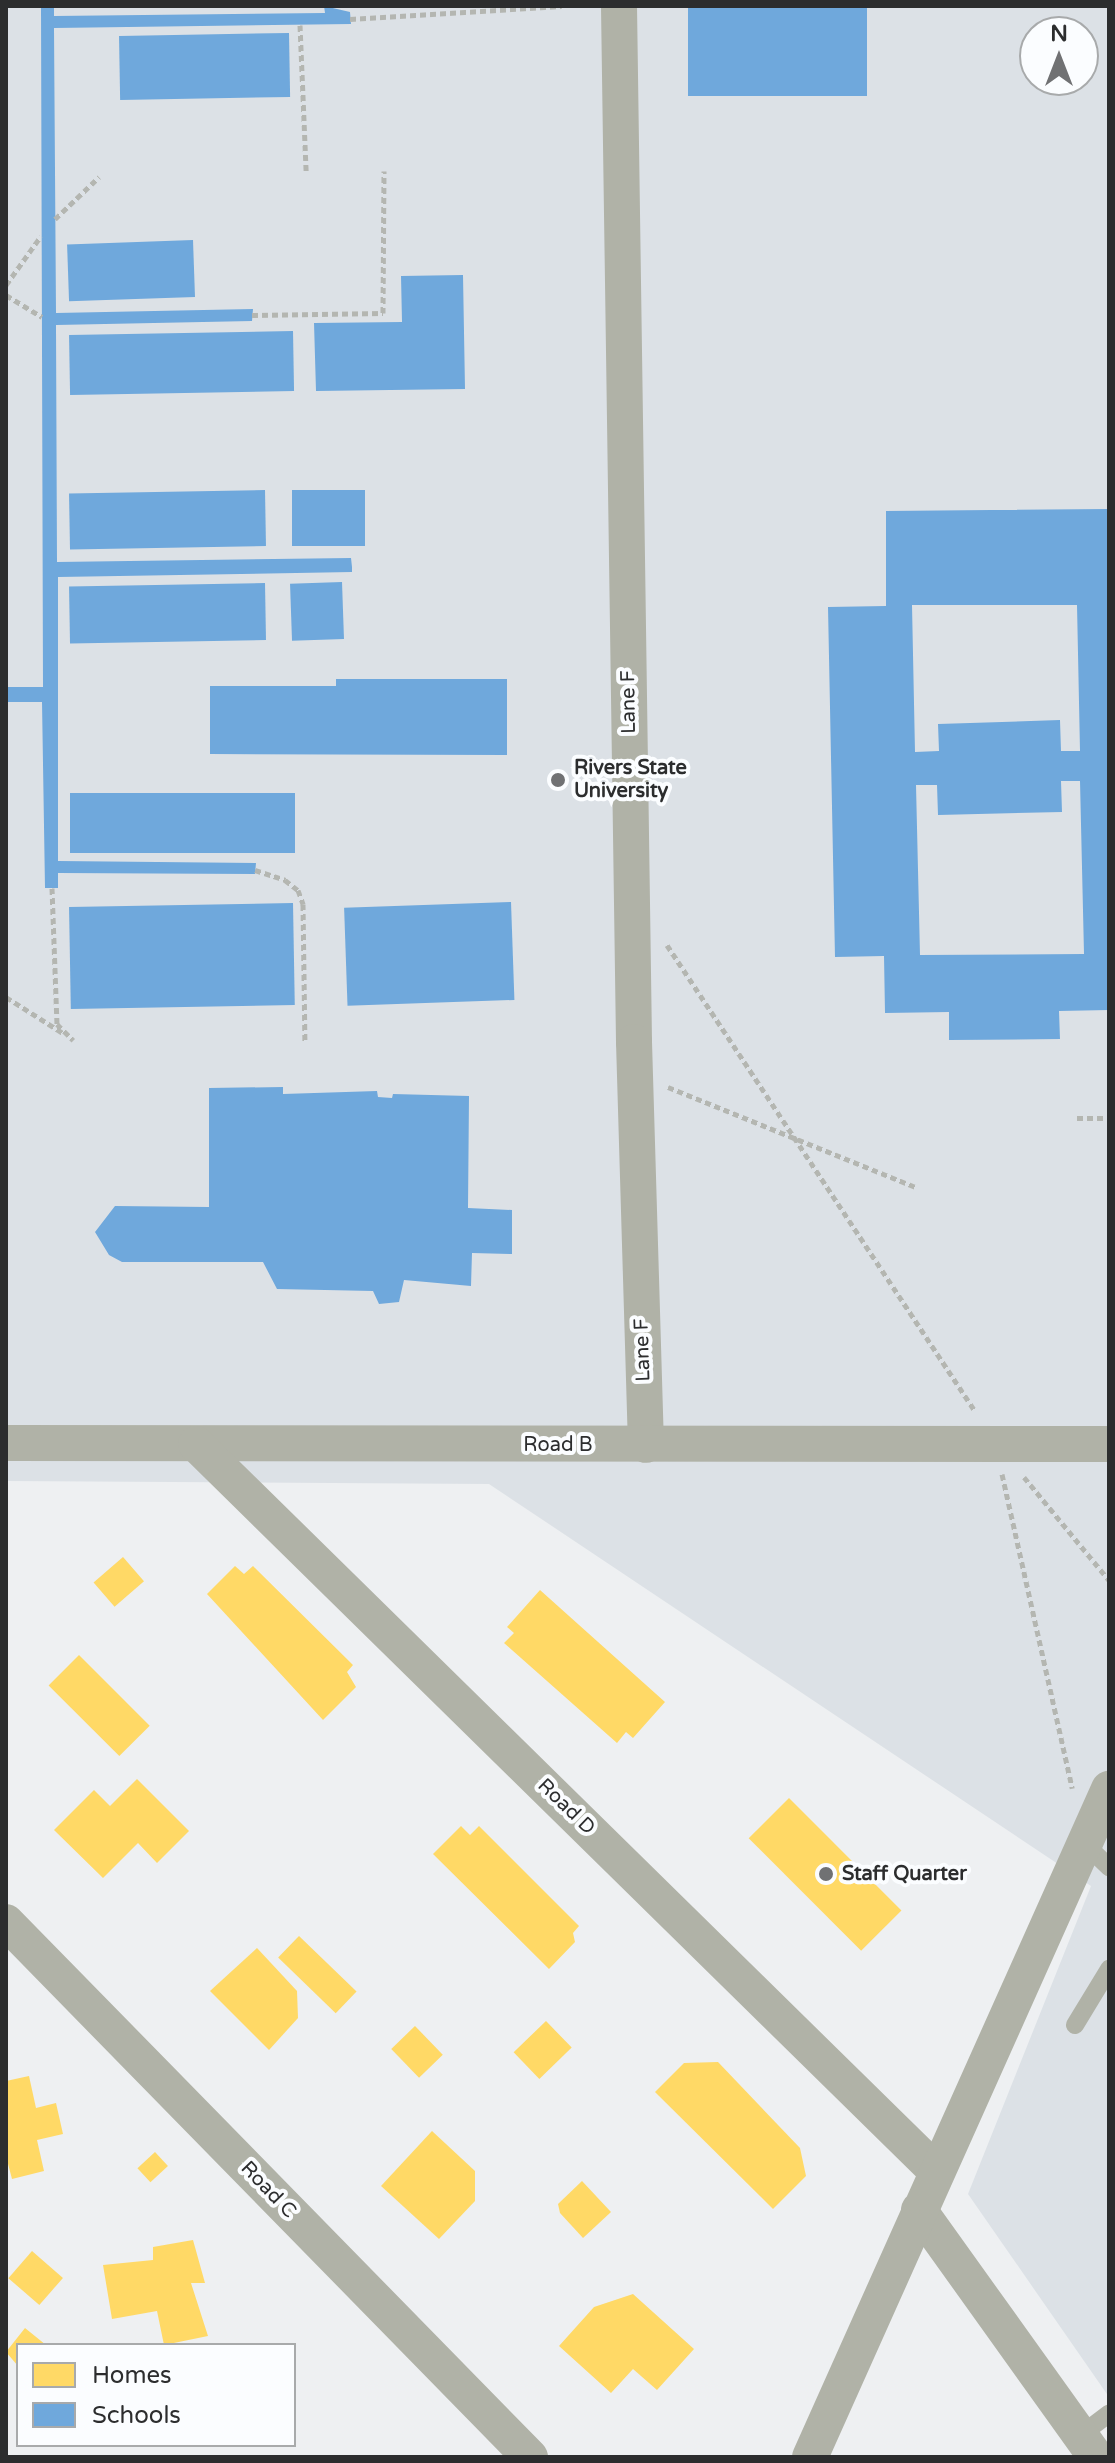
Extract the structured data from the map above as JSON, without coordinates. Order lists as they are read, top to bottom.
{
  "streets": {
    "street": [
      "Lane F",
      "Road B",
      "Road D",
      "Road C"
    ]
  },
  "crossings": [
    ["Lane F", "Road B"],
    ["Road B", "Road D"]
  ],
  "places": ["Rivers State University", "Staff Quarter"],
  "legend": ["Homes", "Schools"],
  "north": "top"
}
